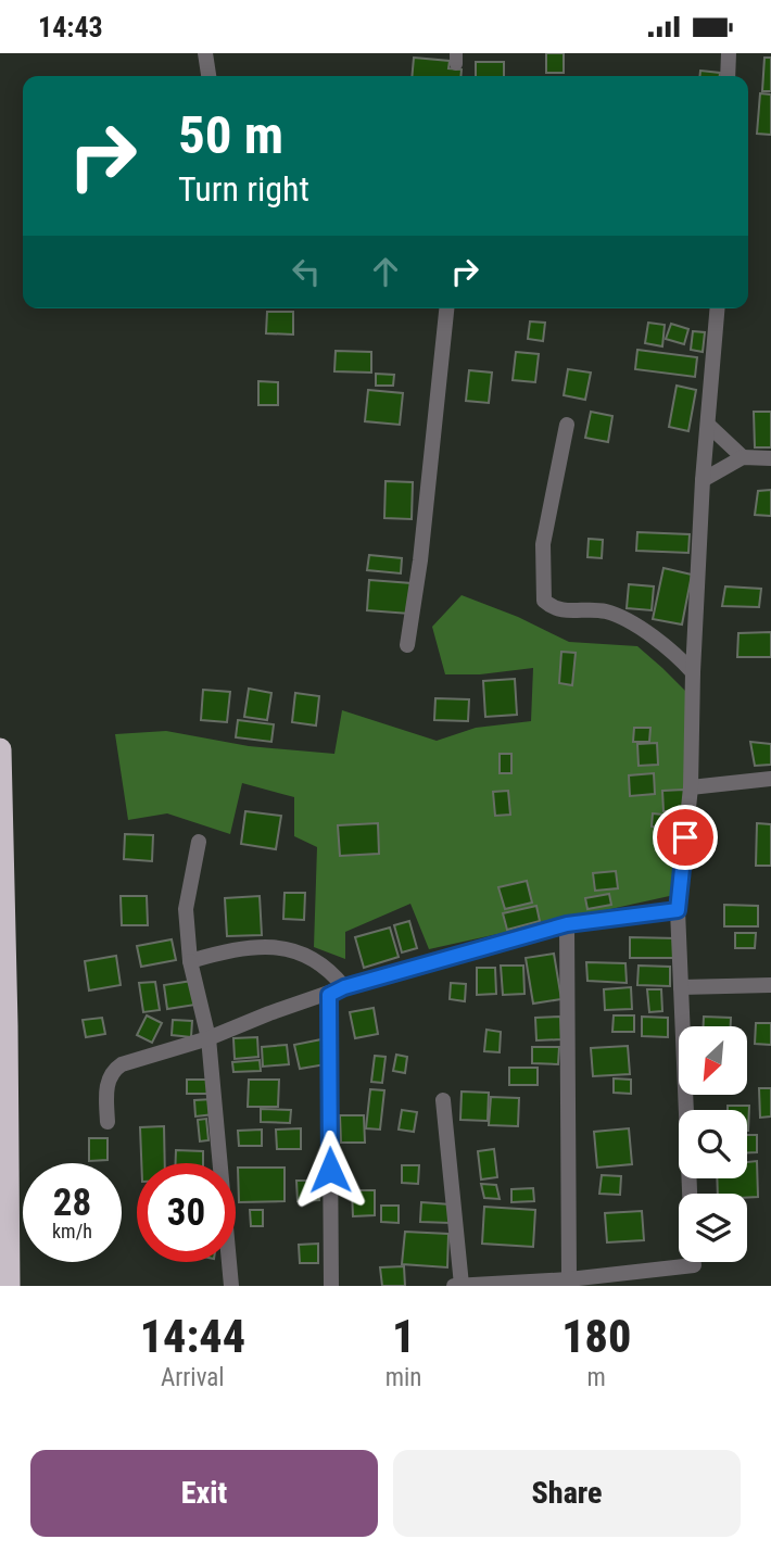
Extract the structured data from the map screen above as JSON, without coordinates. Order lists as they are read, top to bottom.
{
  "north": "bottom left",
  "page": {
    "status": "14:43",
    "turn": ["50 m", "Turn right"],
    "speed": "28 km/h",
    "limit": "30",
    "eta": [
      "14:44",
      "Arrival",
      "1",
      "min",
      "180",
      "m"
    ],
    "buttons": ["Exit", "Share"]
  }
}
